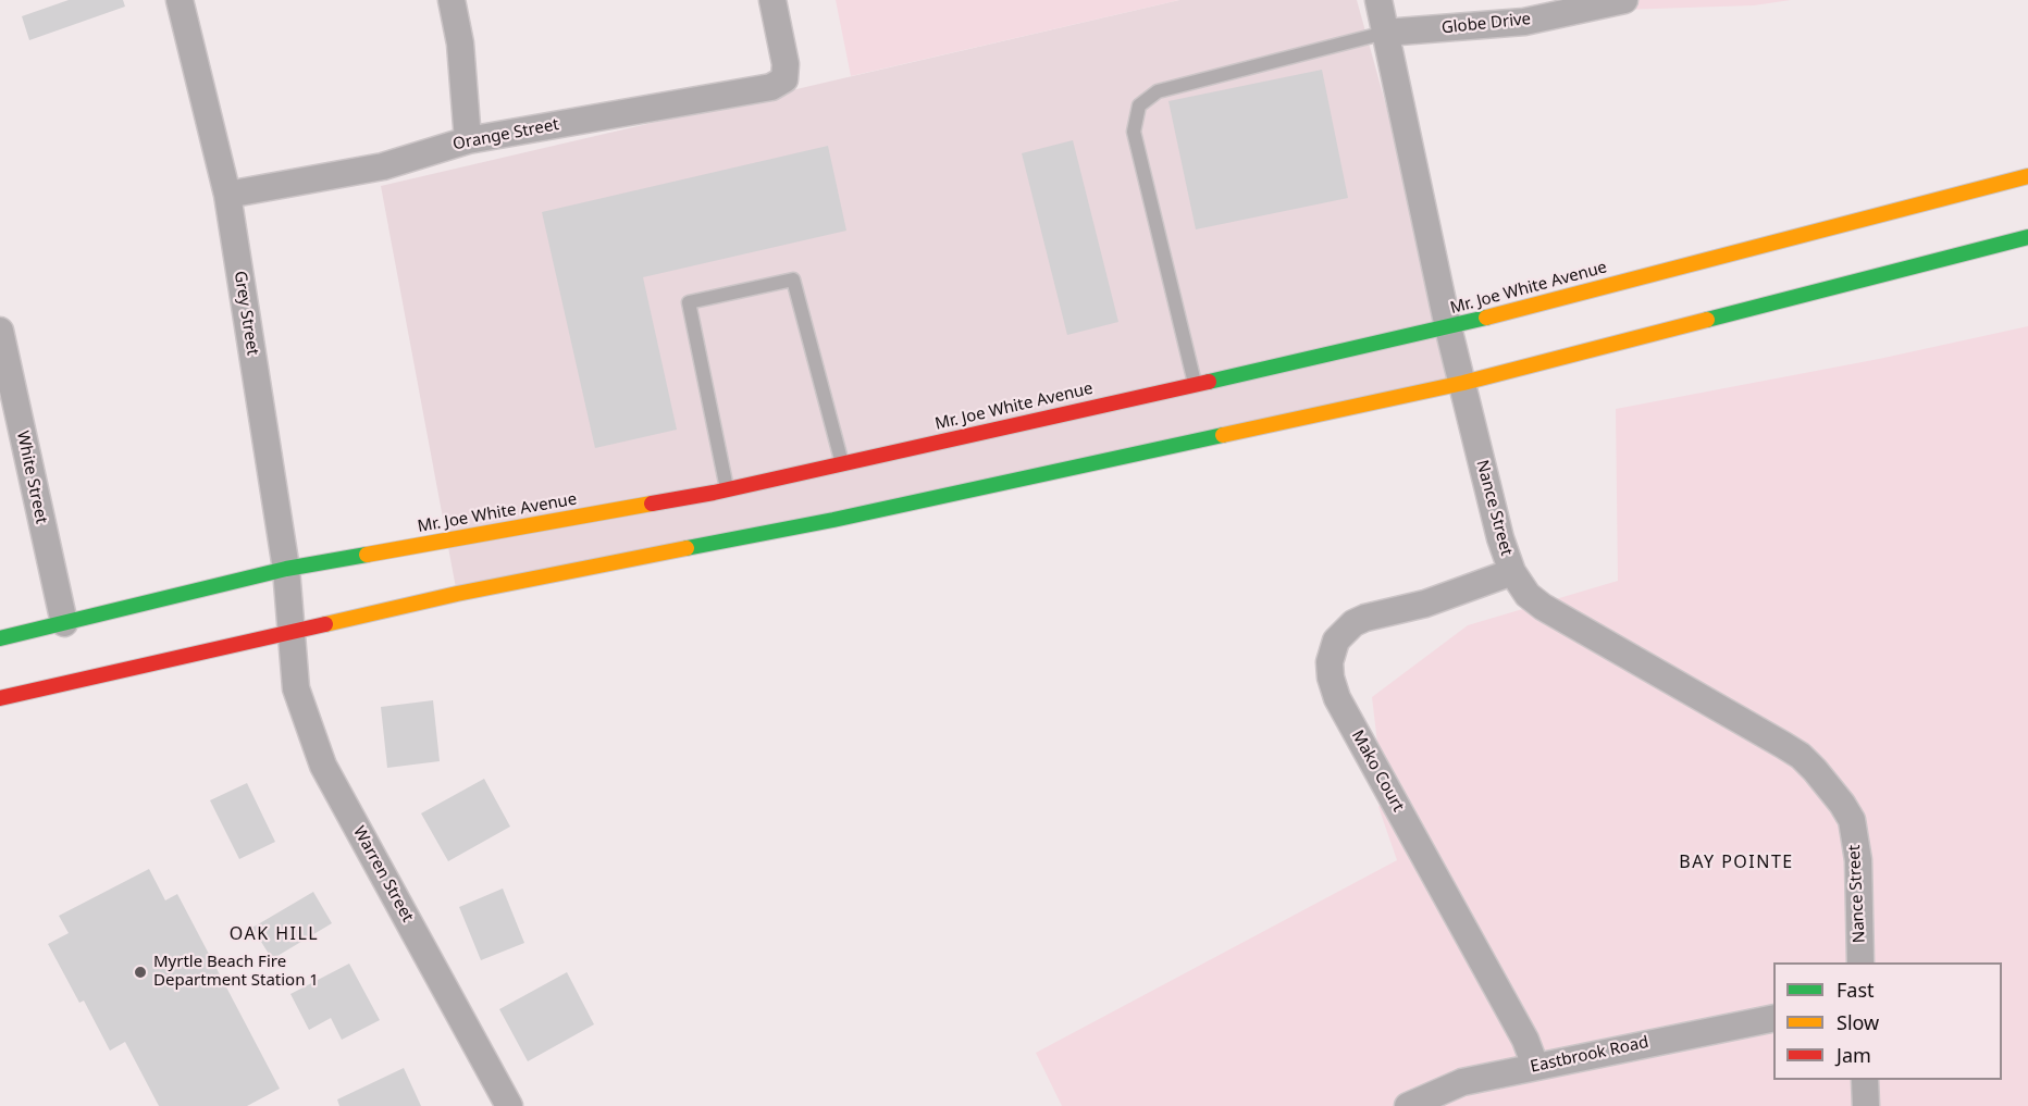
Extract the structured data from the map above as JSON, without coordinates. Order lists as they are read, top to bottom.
{
  "streets": {
    "main road": ["Mr. Joe White Avenue"],
    "street": [
      "Globe Drive",
      "Orange Street",
      "Grey Street",
      "White Street",
      "Nance Street",
      "Mako Court",
      "Warren Street",
      "Eastbrook Road"
    ]
  },
  "crossings": [
    ["Globe Drive", "Nance Street"],
    ["Orange Street", "Grey Street"],
    ["Mr. Joe White Avenue", "Grey Street"],
    ["Mr. Joe White Avenue", "White Street"],
    ["Mr. Joe White Avenue", "Nance Street"],
    ["Grey Street", "Warren Street"],
    ["Nance Street", "Mako Court"],
    ["Mako Court", "Eastbrook Road"]
  ],
  "districts": ["BAY POINTE", "OAK HILL"],
  "places": ["Myrtle Beach Fire Department Station 1"],
  "legend": ["Fast", "Slow", "Jam"]
}
